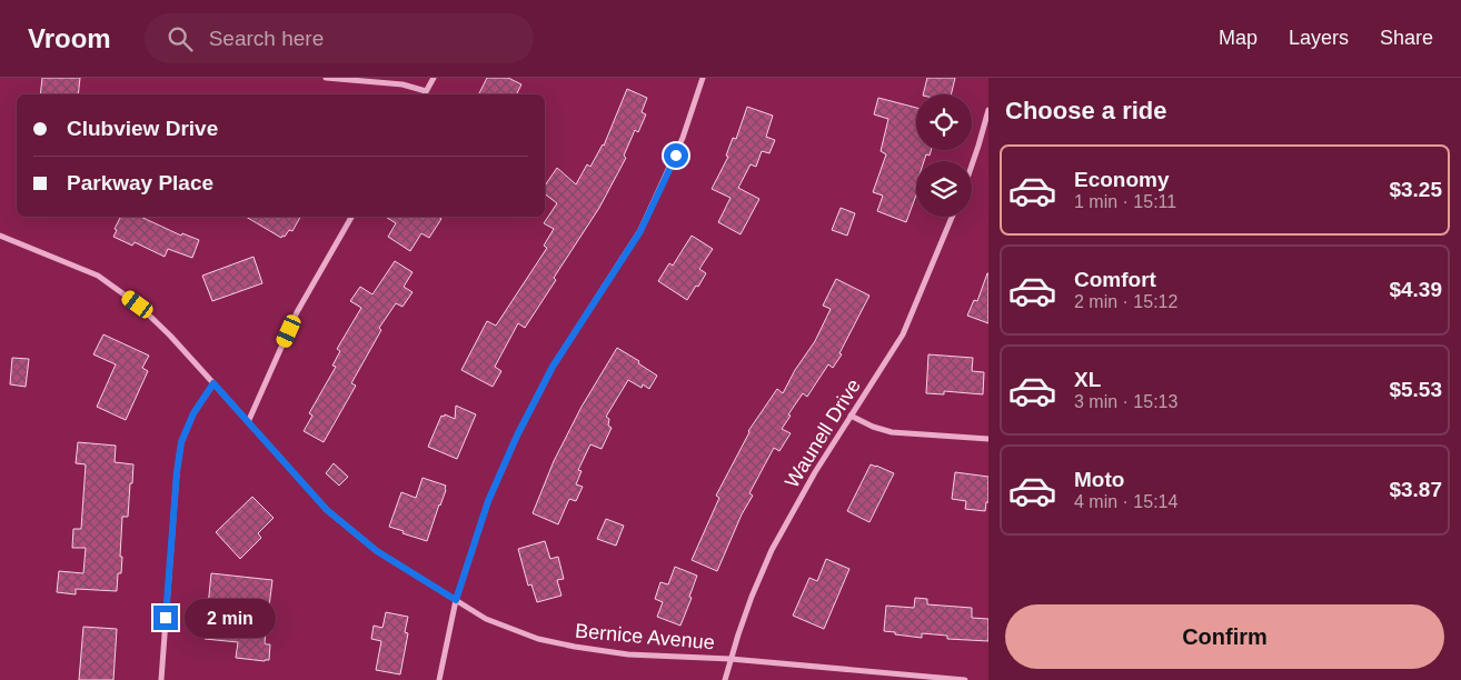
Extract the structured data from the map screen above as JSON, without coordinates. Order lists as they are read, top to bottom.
{
  "streets": {
    "street": ["Waunell Drive", "Bernice Avenue"]
  },
  "crossings": [
    ["Waunell Drive", "Bernice Avenue"]
  ],
  "page": {
    "header": "Vroom",
    "search": "Search here",
    "nav": ["Map", "Layers", "Share"],
    "heading": "Choose a ride",
    "banner": ["Clubview Drive", "Parkway Place"],
    "list": [
      {
        "name": "Economy",
        "note": "1 min · 15:11",
        "value": "$3.25"
      },
      {
        "name": "Comfort",
        "note": "2 min · 15:12",
        "value": "$4.39"
      },
      {
        "name": "XL",
        "note": "3 min · 15:13",
        "value": "$5.53"
      },
      {
        "name": "Moto",
        "note": "4 min · 15:14",
        "value": "$3.87"
      }
    ],
    "buttons": "Confirm",
    "bubble": "2 min"
  }
}
